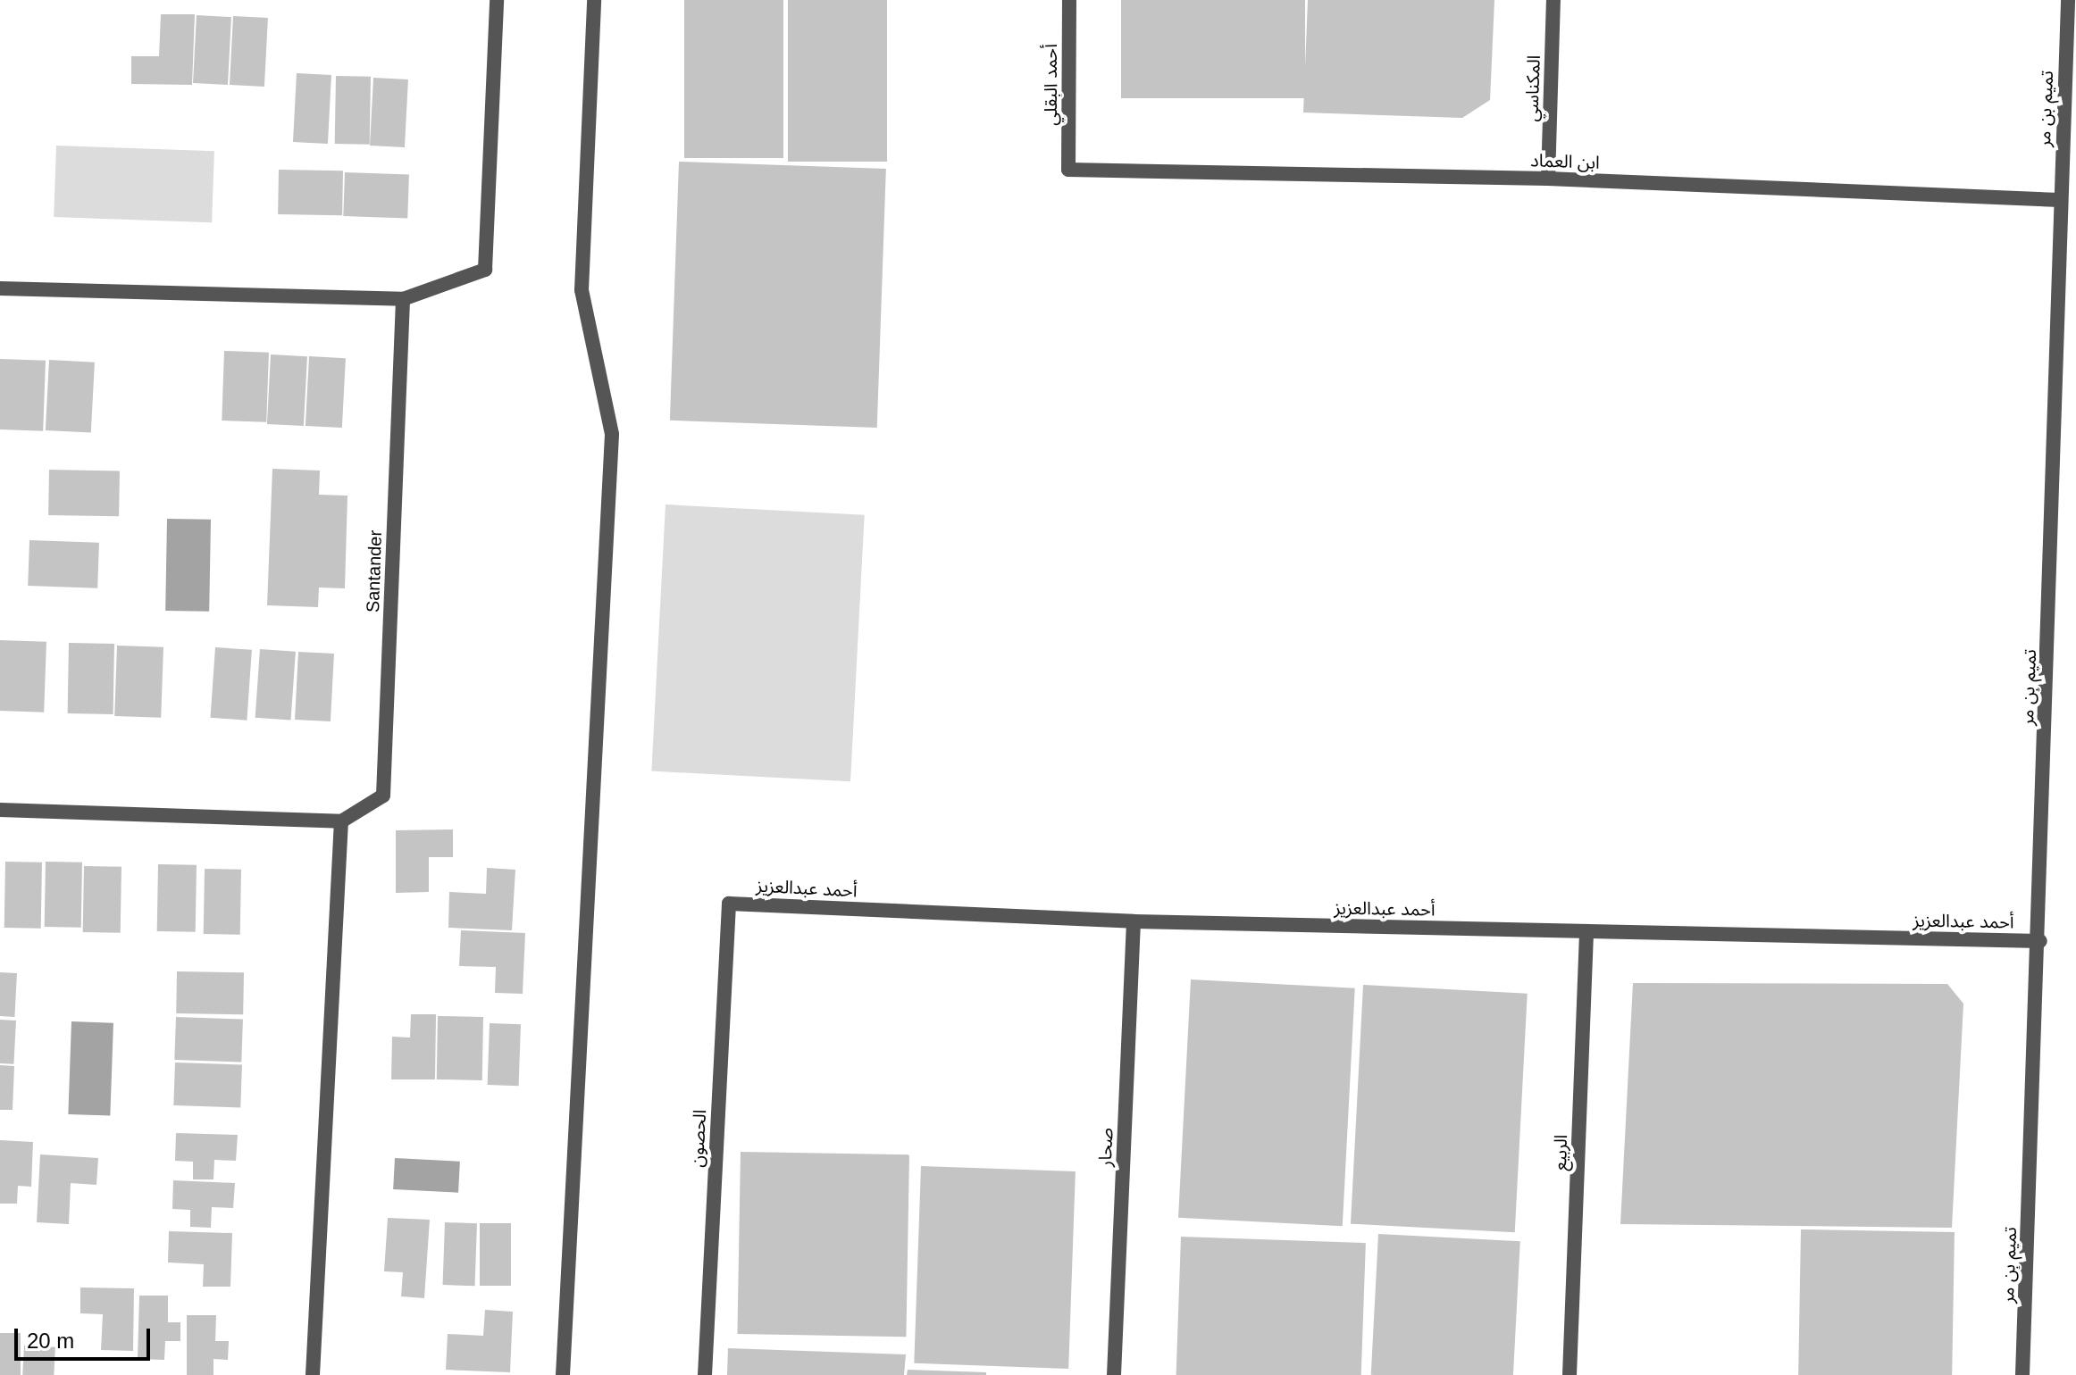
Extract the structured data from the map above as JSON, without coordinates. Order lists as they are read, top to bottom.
{
  "streets": {
    "street": [
      "أحمد البقلي",
      "المكناسي",
      "تميم بن مر",
      "ابن العماد",
      "Santander",
      "أحمد عبدالعزيز",
      "الحصون",
      "صحار",
      "الربيع"
    ]
  },
  "crossings": [
    ["أحمد البقلي", "ابن العماد"],
    ["المكناسي", "ابن العماد"],
    ["تميم بن مر", "ابن العماد"],
    ["تميم بن مر", "أحمد عبدالعزيز"],
    ["أحمد عبدالعزيز", "الحصون"],
    ["أحمد عبدالعزيز", "صحار"],
    ["أحمد عبدالعزيز", "الربيع"]
  ],
  "scale_bar": "20 m"
}
